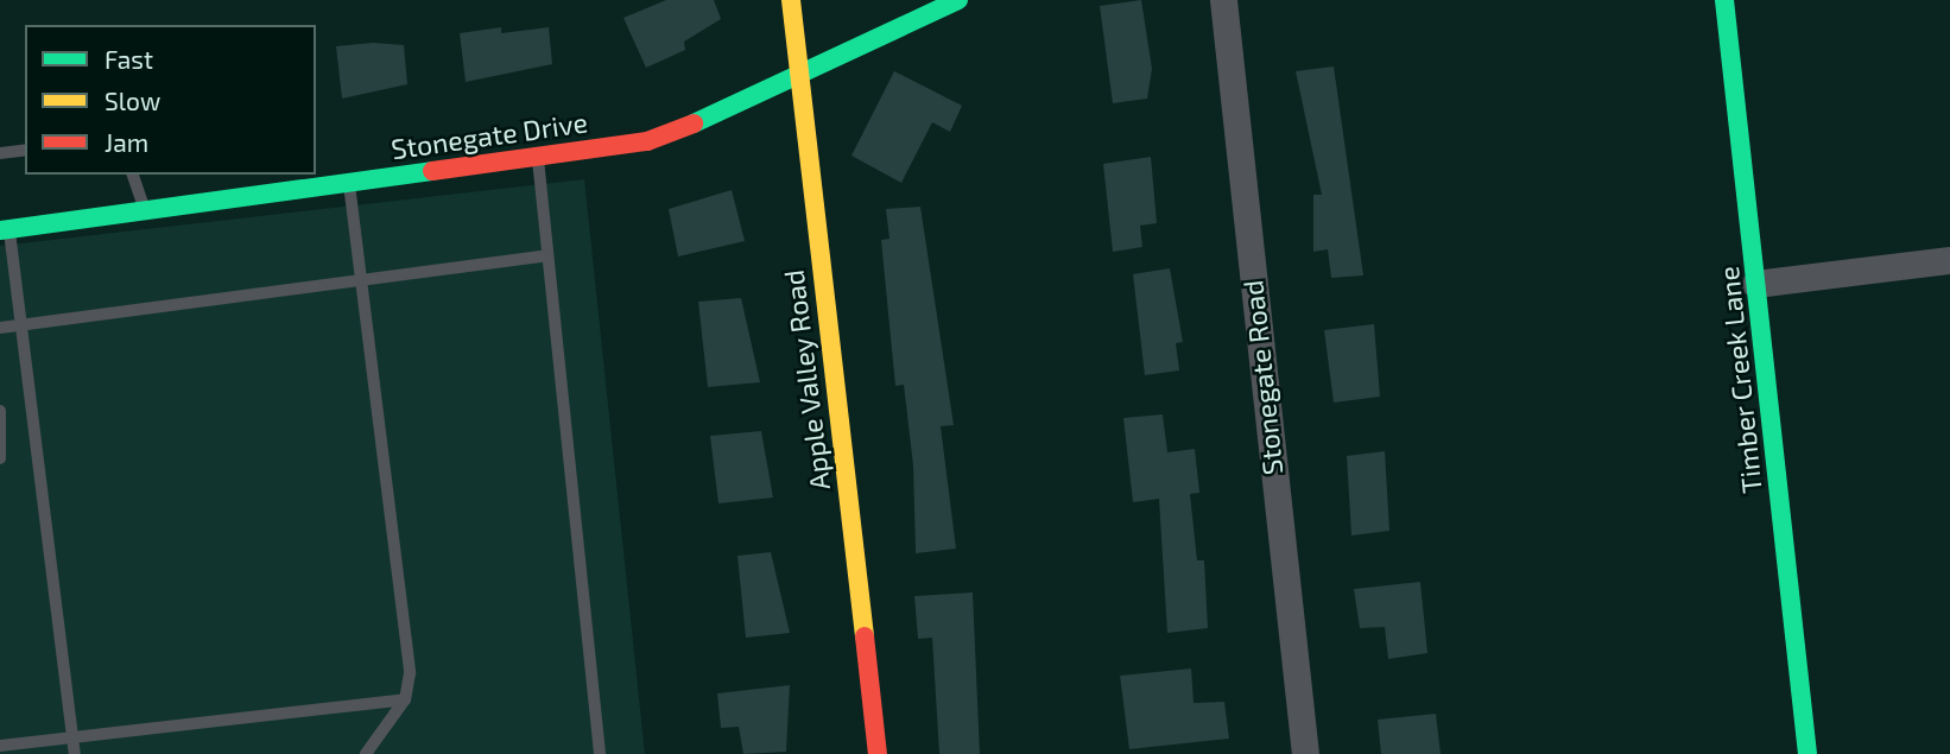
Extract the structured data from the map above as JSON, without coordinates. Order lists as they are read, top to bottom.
{
  "streets": {
    "street": [
      "Stonegate Drive",
      "Stonegate Road",
      "Apple Valley Road",
      "Timber Creek Lane"
    ]
  },
  "crossings": [
    ["Stonegate Drive", "Apple Valley Road"]
  ],
  "legend": ["Fast", "Slow", "Jam"]
}
